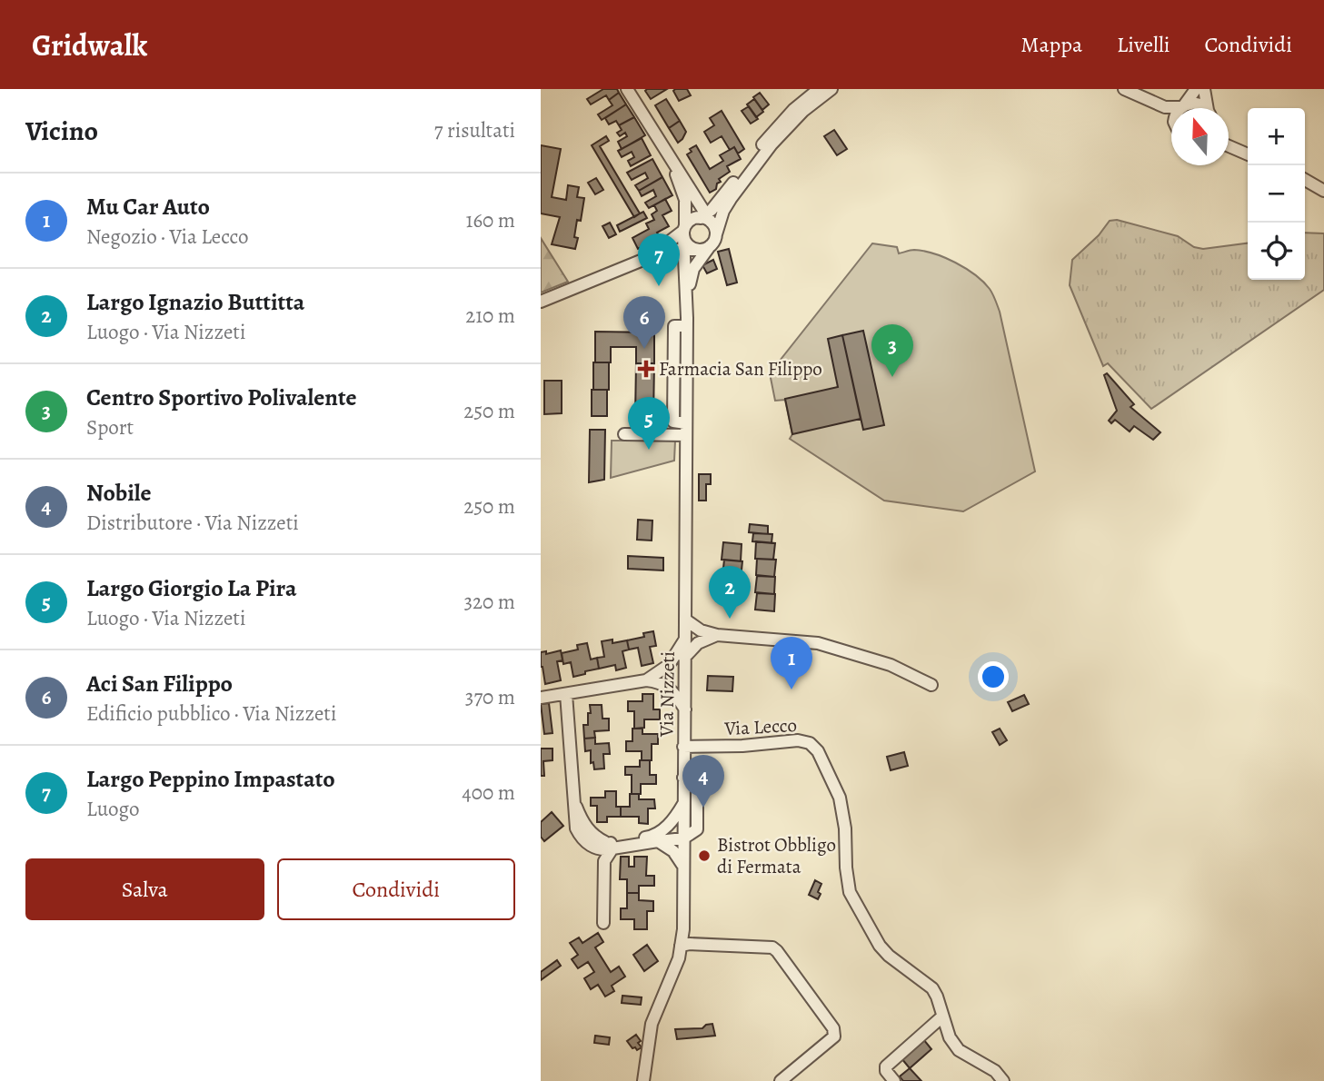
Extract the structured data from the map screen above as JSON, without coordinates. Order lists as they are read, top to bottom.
{
  "streets": {
    "street": ["Via Nizzeti", "Via Lecco"]
  },
  "crossings": [
    ["Via Nizzeti", "Via Lecco"]
  ],
  "places": {
    "health": ["Farmacia San Filippo"],
    "other": ["Bistrot Obbligo di Fermata"]
  },
  "north": "top",
  "page": {
    "header": "Gridwalk",
    "nav": ["Mappa", "Livelli", "Condividi"],
    "heading": ["Vicino", "7 risultati"],
    "map_buttons": ["+", "−"],
    "list": [
      {
        "mark": "1",
        "name": "Mu Car Auto",
        "note": "Negozio · Via Lecco",
        "value": "160 m"
      },
      {
        "mark": "2",
        "name": "Largo Ignazio Buttitta",
        "note": "Luogo · Via Nizzeti",
        "value": "210 m"
      },
      {
        "mark": "3",
        "name": "Centro Sportivo Polivalente",
        "note": "Sport",
        "value": "250 m"
      },
      {
        "mark": "4",
        "name": "Nobile",
        "note": "Distributore · Via Nizzeti",
        "value": "250 m"
      },
      {
        "mark": "5",
        "name": "Largo Giorgio La Pira",
        "note": "Luogo · Via Nizzeti",
        "value": "320 m"
      },
      {
        "mark": "6",
        "name": "Aci San Filippo",
        "note": "Edificio pubblico · Via Nizzeti",
        "value": "370 m"
      },
      {
        "mark": "7",
        "name": "Largo Peppino Impastato",
        "note": "Luogo",
        "value": "400 m"
      }
    ],
    "pins": [
      "7",
      "6",
      "3",
      "5",
      "2",
      "1",
      "4"
    ],
    "buttons": ["Salva", "Condividi"]
  }
}
